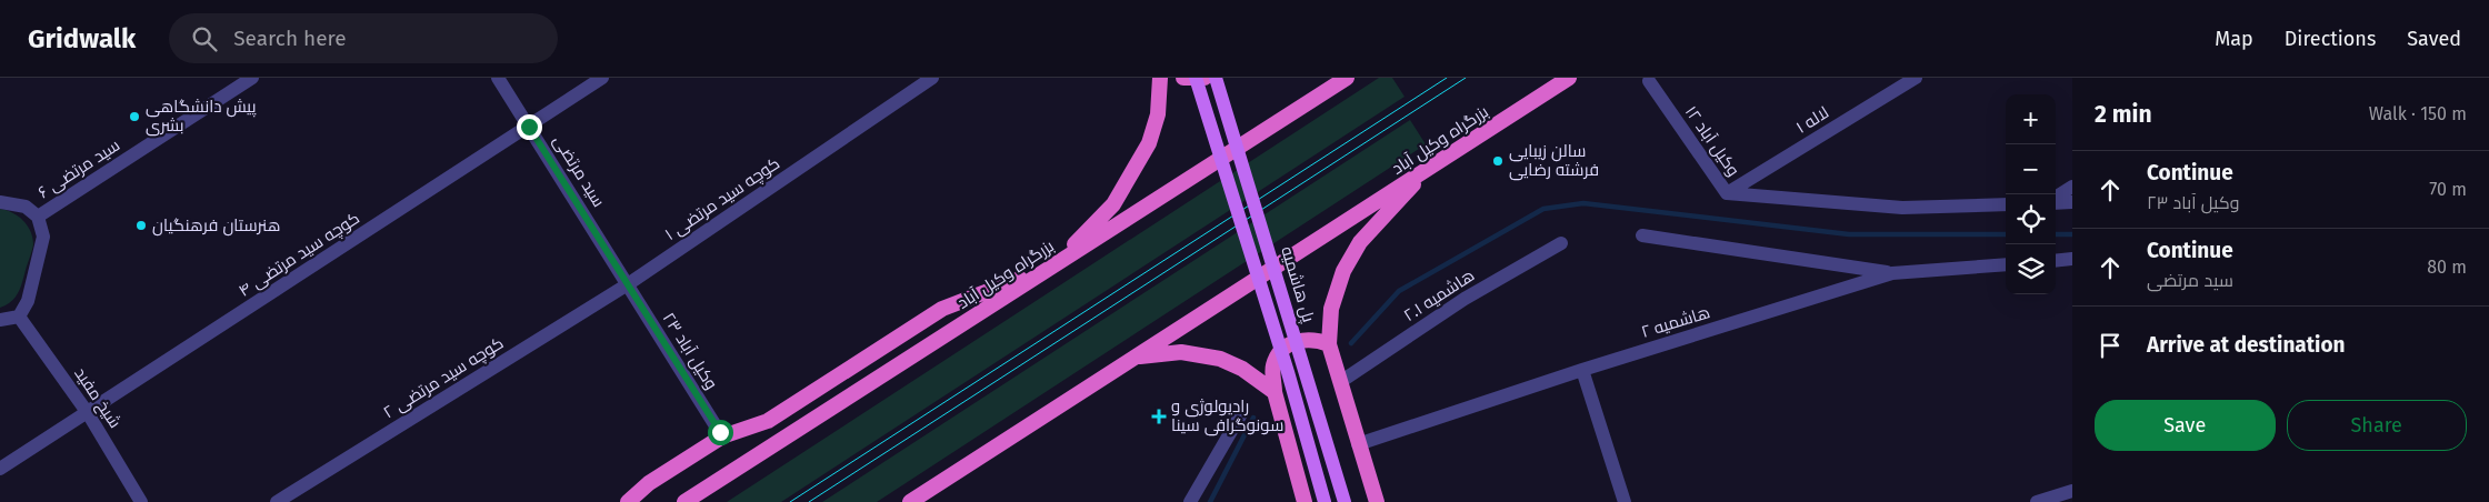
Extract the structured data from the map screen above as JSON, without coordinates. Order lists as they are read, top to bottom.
{
  "streets": {
    "highway": ["بزرگراه وکیل آباد"],
    "main road": ["پل هاشمیه"],
    "street": [
      "لاله ۱",
      "۱۲ وکیل آباد",
      "سید مرتضی ۶",
      "سید مرتضی",
      "کوچه سید مرتضی ۱",
      "کوچه سید مرتضی ۴",
      "هاشمیه ۲.۱",
      "هاشمیه ۲",
      "۲۳ وکیل آباد",
      "کوچه سید مرتضی ۲",
      "شیخ مفید"
    ]
  },
  "crossings": [
    ["لاله ۱", "۱۲ وکیل آباد"],
    ["سید مرتضی", "کوچه سید مرتضی ۱"],
    ["سید مرتضی", "کوچه سید مرتضی ۴"],
    ["سید مرتضی", "۲۳ وکیل آباد"],
    ["سید مرتضی", "کوچه سید مرتضی ۲"],
    ["کوچه سید مرتضی ۱", "۲۳ وکیل آباد"],
    ["کوچه سید مرتضی ۱", "کوچه سید مرتضی ۲"],
    ["کوچه سید مرتضی ۴", "شیخ مفید"],
    ["۲۳ وکیل آباد", "کوچه سید مرتضی ۲"]
  ],
  "places": {
    "other": ["پیش دانشگاهی بشری", "سالن زیبایی فرشته رضایی", "هنرستان فرهنگیان"],
    "health": ["رادیولوژی و سونوگرافی سینا"]
  },
  "page": {
    "header": "Gridwalk",
    "search": "Search here",
    "nav": ["Map", "Directions", "Saved"],
    "heading": ["2 min", "Walk · 150 m"],
    "map_buttons": ["+", "−"],
    "list": [
      ["Continue", "۲۳ وکیل آباد", "70 m"],
      ["Continue", "سید مرتضی", "80 m"],
      "Arrive at destination"
    ],
    "buttons": ["Save", "Share"]
  }
}
